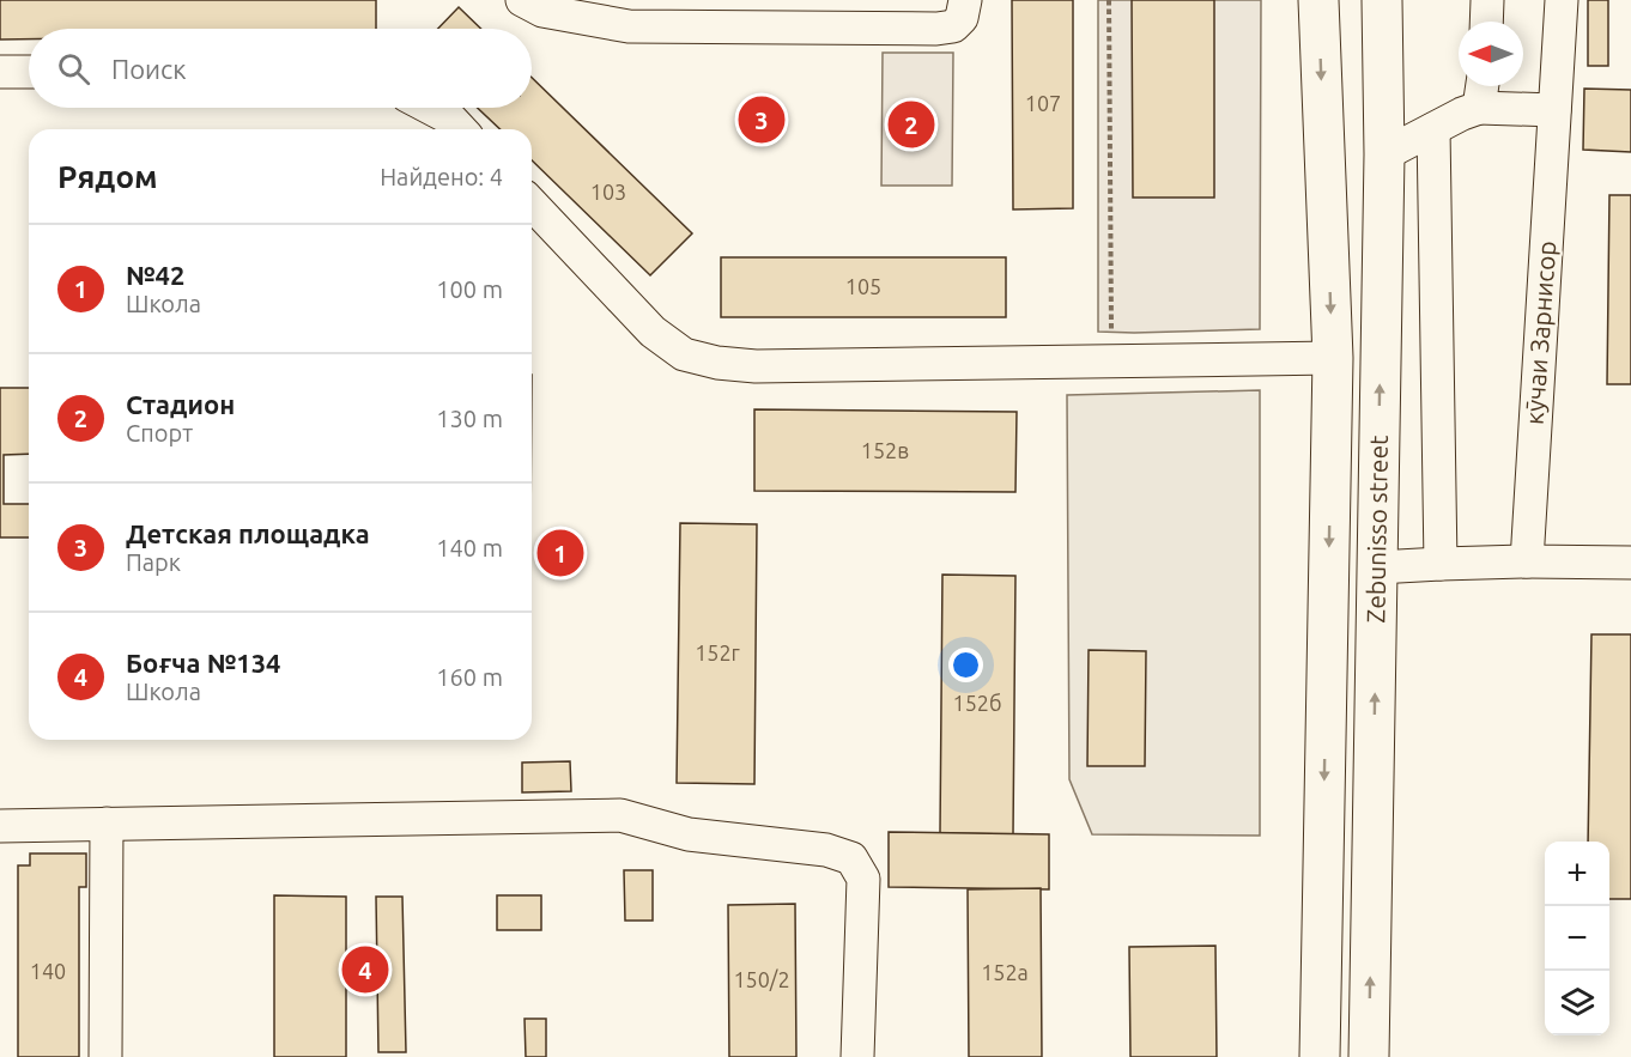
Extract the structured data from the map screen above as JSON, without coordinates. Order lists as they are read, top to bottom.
{
  "streets": {
    "main road": ["Zebunisso street"],
    "lane": ["кӯчаи Зарнисор"]
  },
  "house_numbers": [
    "107",
    "103",
    "105",
    "152в",
    "152г",
    "152б",
    "140",
    "152а",
    "150/2"
  ],
  "north": "left",
  "page": {
    "search": "Поиск",
    "pins": [
      "3",
      "2",
      "1",
      "4"
    ],
    "heading": ["Рядом", "Найдено: 4"],
    "list": [
      {
        "mark": "1",
        "name": "№42",
        "note": "Школа",
        "value": "100 m"
      },
      {
        "mark": "2",
        "name": "Стадион",
        "note": "Спорт",
        "value": "130 m"
      },
      {
        "mark": "3",
        "name": "Детская площадка",
        "note": "Парк",
        "value": "140 m"
      },
      {
        "mark": "4",
        "name": "Боғча №134",
        "note": "Школа",
        "value": "160 m"
      }
    ],
    "map_buttons": ["+", "−"]
  }
}
